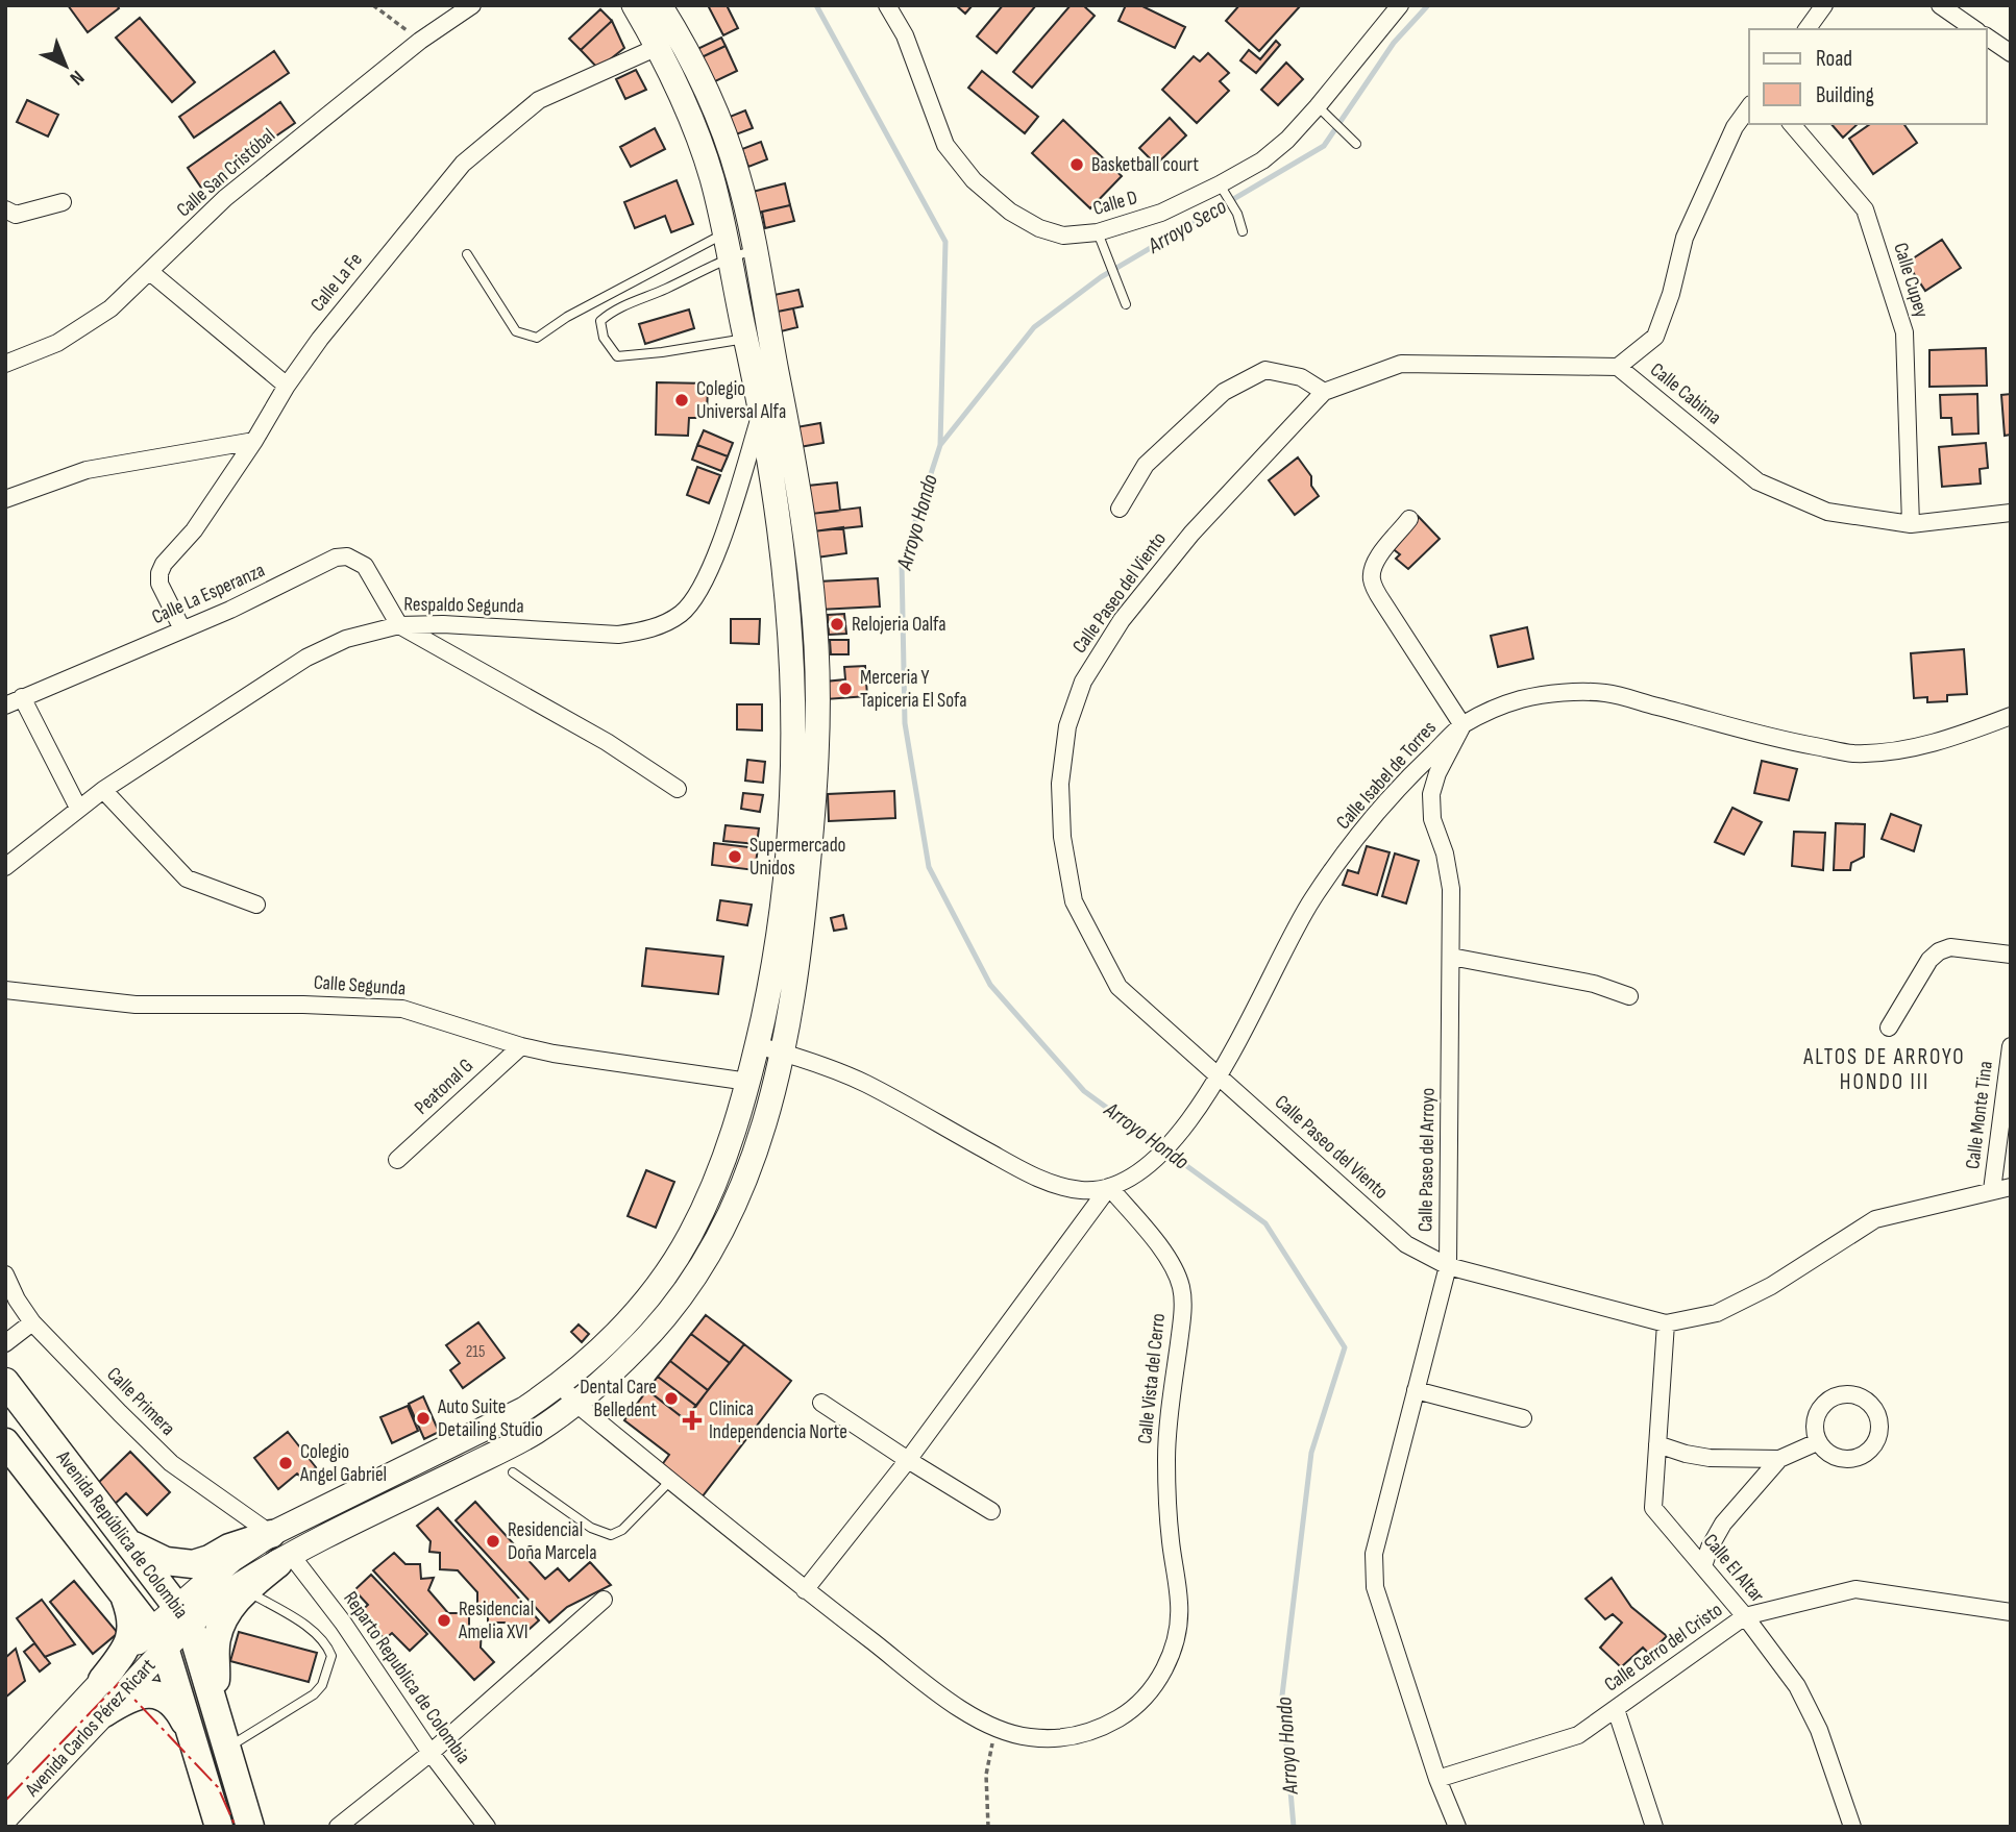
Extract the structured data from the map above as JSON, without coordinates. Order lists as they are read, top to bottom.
{
  "streets": {
    "main road": ["Avenida República de Colombia", "Avenida Carlos Pérez Ricart"],
    "street": [
      "Calle San Cristóbal",
      "Calle D",
      "Calle Cupey",
      "Calle La Fe",
      "Calle Cabima",
      "Calle Paseo del Viento",
      "Calle La Esperanza",
      "Respaldo Segunda",
      "Calle Isabel de Torres",
      "Calle Segunda",
      "Peatonal G",
      "Calle Monte Tina",
      "Calle Paseo del Arroyo",
      "Calle Vista del Cerro",
      "Calle Primera",
      "Calle El Altar",
      "Calle Cerro del Cristo",
      "Reparto Republica de Colombia"
    ]
  },
  "crossings": [
    ["Calle Cupey", "Calle Cabima"],
    ["Calle La Fe", "Calle La Esperanza"],
    ["Calle Cabima", "Calle Paseo del Viento"],
    ["Calle Paseo del Viento", "Calle Isabel de Torres"],
    ["Calle Paseo del Viento", "Calle Paseo del Arroyo"],
    ["Calle La Esperanza", "Respaldo Segunda"],
    ["Calle Isabel de Torres", "Calle Paseo del Arroyo"],
    ["Calle Isabel de Torres", "Calle Vista del Cerro"],
    ["Calle Segunda", "Peatonal G"],
    ["Calle Paseo del Arroyo", "Calle Cerro del Cristo"],
    ["Avenida República de Colombia", "Avenida Carlos Pérez Ricart"],
    ["Calle El Altar", "Calle Cerro del Cristo"]
  ],
  "districts": ["ALTOS DE ARROYO HONDO III"],
  "water": ["Arroyo Seco", "Arroyo Hondo"],
  "places": {
    "other": [
      "Basketball court",
      "Colegio Universal Alfa",
      "Relojeria Oalfa",
      "Merceria Y Tapiceria El Sofa",
      "Supermercado Unidos",
      "Dental Care Belledent",
      "Auto Suite Detailing Studio",
      "Colegio Angel Gabriel",
      "Residencial Doña Marcela",
      "Residencial Amelia XVI"
    ],
    "health": ["Clinica Independencia Norte"]
  },
  "house_numbers": ["215"],
  "legend": ["Road", "Building"],
  "north": "bottom right"
}
